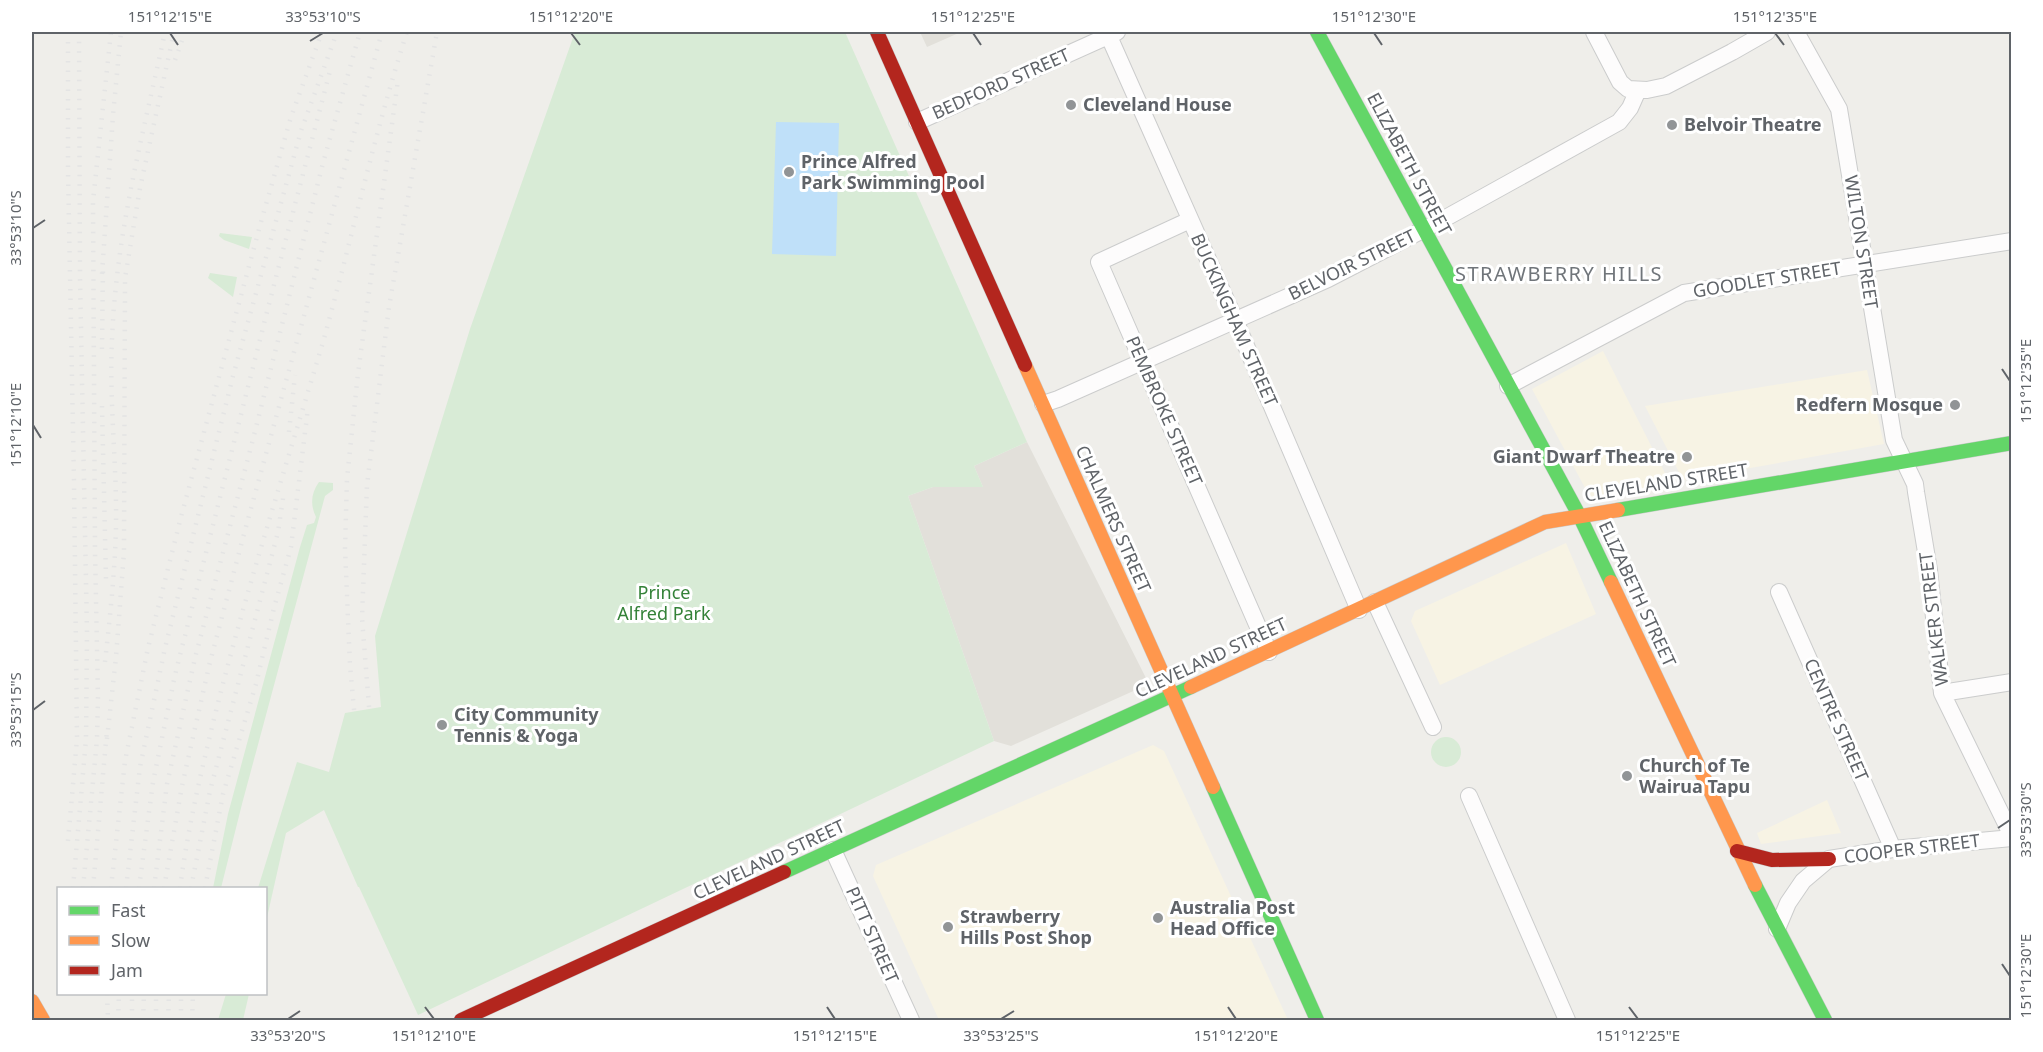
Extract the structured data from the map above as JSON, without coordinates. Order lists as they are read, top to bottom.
{
  "streets": {
    "main road": ["ELIZABETH STREET", "CLEVELAND STREET", "CHALMERS STREET"],
    "street": [
      "BEDFORD STREET",
      "WILTON STREET",
      "BELVOIR STREET",
      "GOODLET STREET",
      "BUCKINGHAM STREET",
      "PEMBROKE STREET",
      "WALKER STREET",
      "CENTRE STREET",
      "COOPER STREET",
      "PITT STREET"
    ]
  },
  "crossings": [
    ["BEDFORD STREET", "BUCKINGHAM STREET"],
    ["BEDFORD STREET", "CHALMERS STREET"],
    ["ELIZABETH STREET", "BELVOIR STREET"],
    ["ELIZABETH STREET", "GOODLET STREET"],
    ["ELIZABETH STREET", "CLEVELAND STREET"],
    ["ELIZABETH STREET", "COOPER STREET"],
    ["WILTON STREET", "GOODLET STREET"],
    ["WILTON STREET", "CLEVELAND STREET"],
    ["WILTON STREET", "WALKER STREET"],
    ["BELVOIR STREET", "BUCKINGHAM STREET"],
    ["BELVOIR STREET", "PEMBROKE STREET"],
    ["BELVOIR STREET", "CHALMERS STREET"],
    ["BUCKINGHAM STREET", "PEMBROKE STREET"],
    ["BUCKINGHAM STREET", "CLEVELAND STREET"],
    ["PEMBROKE STREET", "CLEVELAND STREET"],
    ["CLEVELAND STREET", "CHALMERS STREET"],
    ["CLEVELAND STREET", "WALKER STREET"],
    ["CLEVELAND STREET", "PITT STREET"],
    ["WALKER STREET", "COOPER STREET"],
    ["CENTRE STREET", "COOPER STREET"]
  ],
  "districts": ["STRAWBERRY HILLS"],
  "parks": ["Prince Alfred Park"],
  "places": [
    "Cleveland House",
    "Belvoir Theatre",
    "Prince Alfred Park Swimming Pool",
    "Redfern Mosque",
    "Giant Dwarf Theatre",
    "City Community Tennis & Yoga",
    "Church of Te Wairua Tapu",
    "Australia Post Head Office",
    "Strawberry Hills Post Shop"
  ],
  "legend": ["Fast", "Slow", "Jam"],
  "coordinates": [
    "151°12'15\"E",
    "33°53'10\"S",
    "151°12'20\"E",
    "151°12'25\"E",
    "151°12'30\"E",
    "151°12'35\"E",
    "151°12'10\"E",
    "33°53'15\"S",
    "33°53'30\"S",
    "33°53'20\"S",
    "33°53'25\"S"
  ]
}
